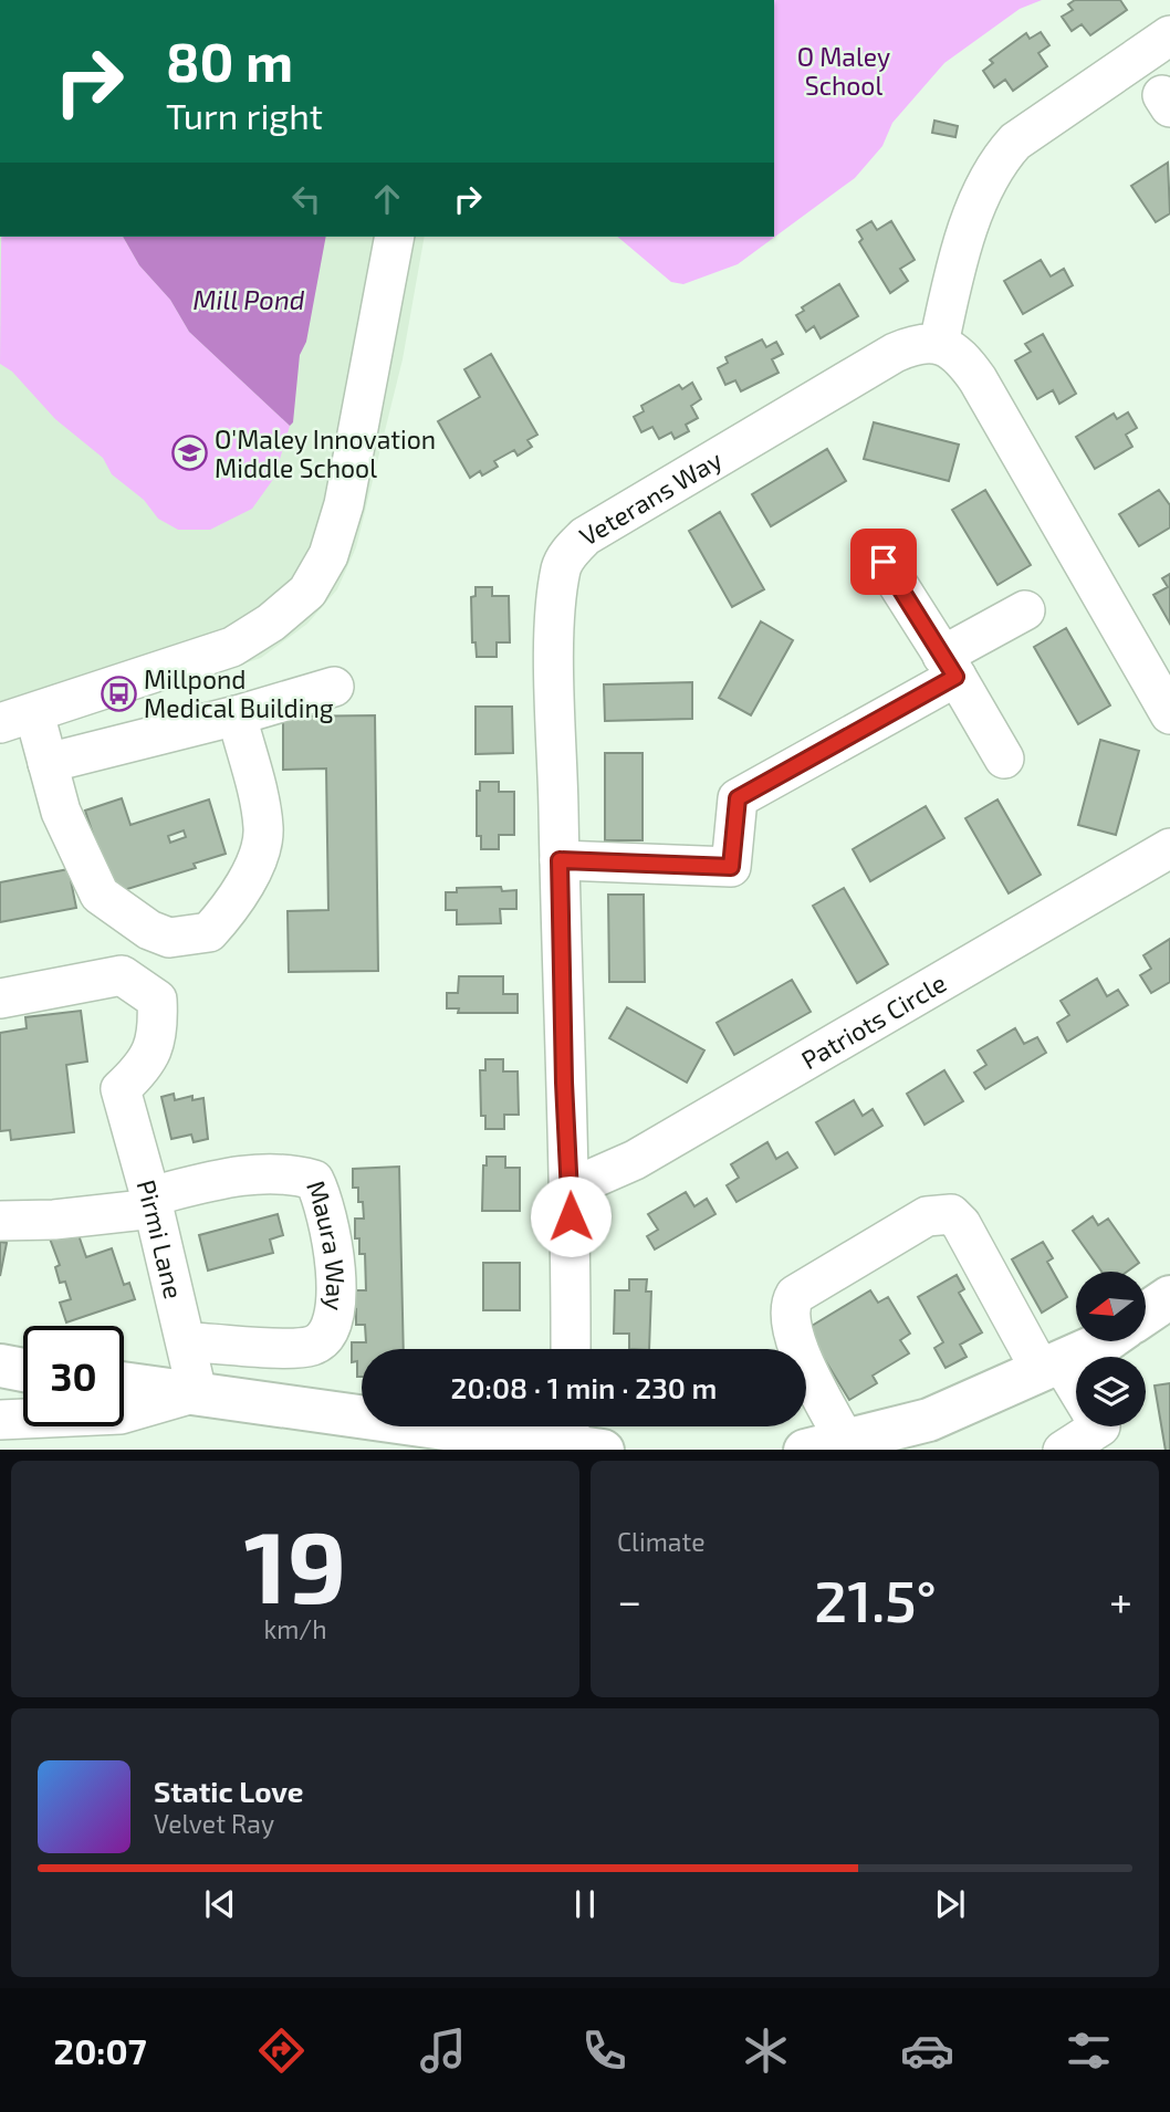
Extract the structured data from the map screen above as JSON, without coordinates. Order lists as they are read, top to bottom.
{
  "streets": {
    "street": [
      "Veterans Way",
      "Patriots Circle",
      "Pirmi Lane",
      "Maura Way"
    ]
  },
  "crossings": [
    ["Veterans Way", "Patriots Circle"],
    ["Pirmi Lane", "Maura Way"]
  ],
  "water": ["Mill Pond"],
  "parks": ["O Maley School"],
  "places": {
    "school or university": ["O'Maley Innovation Middle School"],
    "bus stop": ["Millpond Medical Building"]
  },
  "north": "left",
  "page": {
    "turn": ["80 m", "Turn right"],
    "limit": "30",
    "trip": "20:08 · 1 min · 230 m",
    "tile": [
      ["19", "km/h"],
      "Climate"
    ],
    "heat": ["−", "21.5°", "+"],
    "song": ["Static Love", "Velvet Ray"],
    "tabs": "20:07"
  }
}
